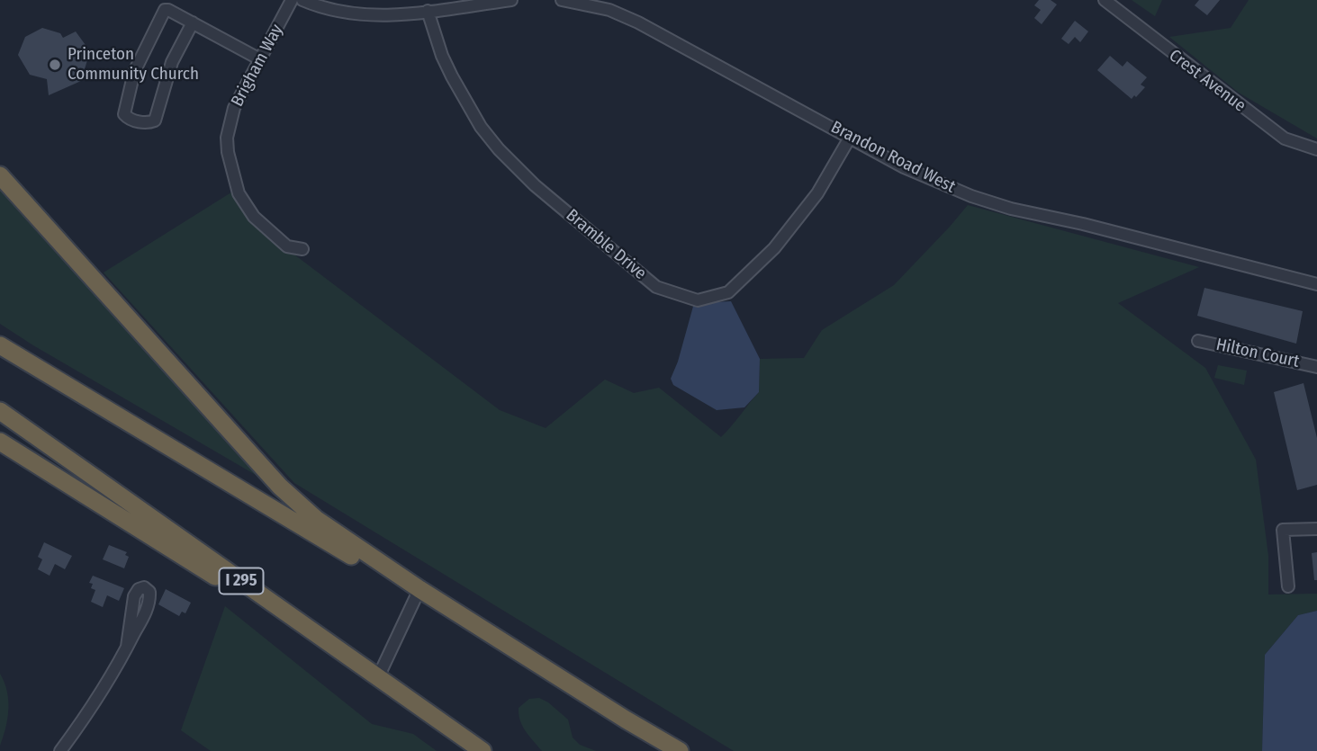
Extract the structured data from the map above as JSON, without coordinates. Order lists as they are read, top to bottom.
{
  "streets": {
    "highway": ["I 295"],
    "street": [
      "Brigham Way",
      "Crest Avenue",
      "Brandon Road West",
      "Bramble Drive",
      "Hilton Court"
    ]
  },
  "crossings": [
    ["Brandon Road West", "Bramble Drive"]
  ],
  "places": ["Princeton Community Church"]
}
